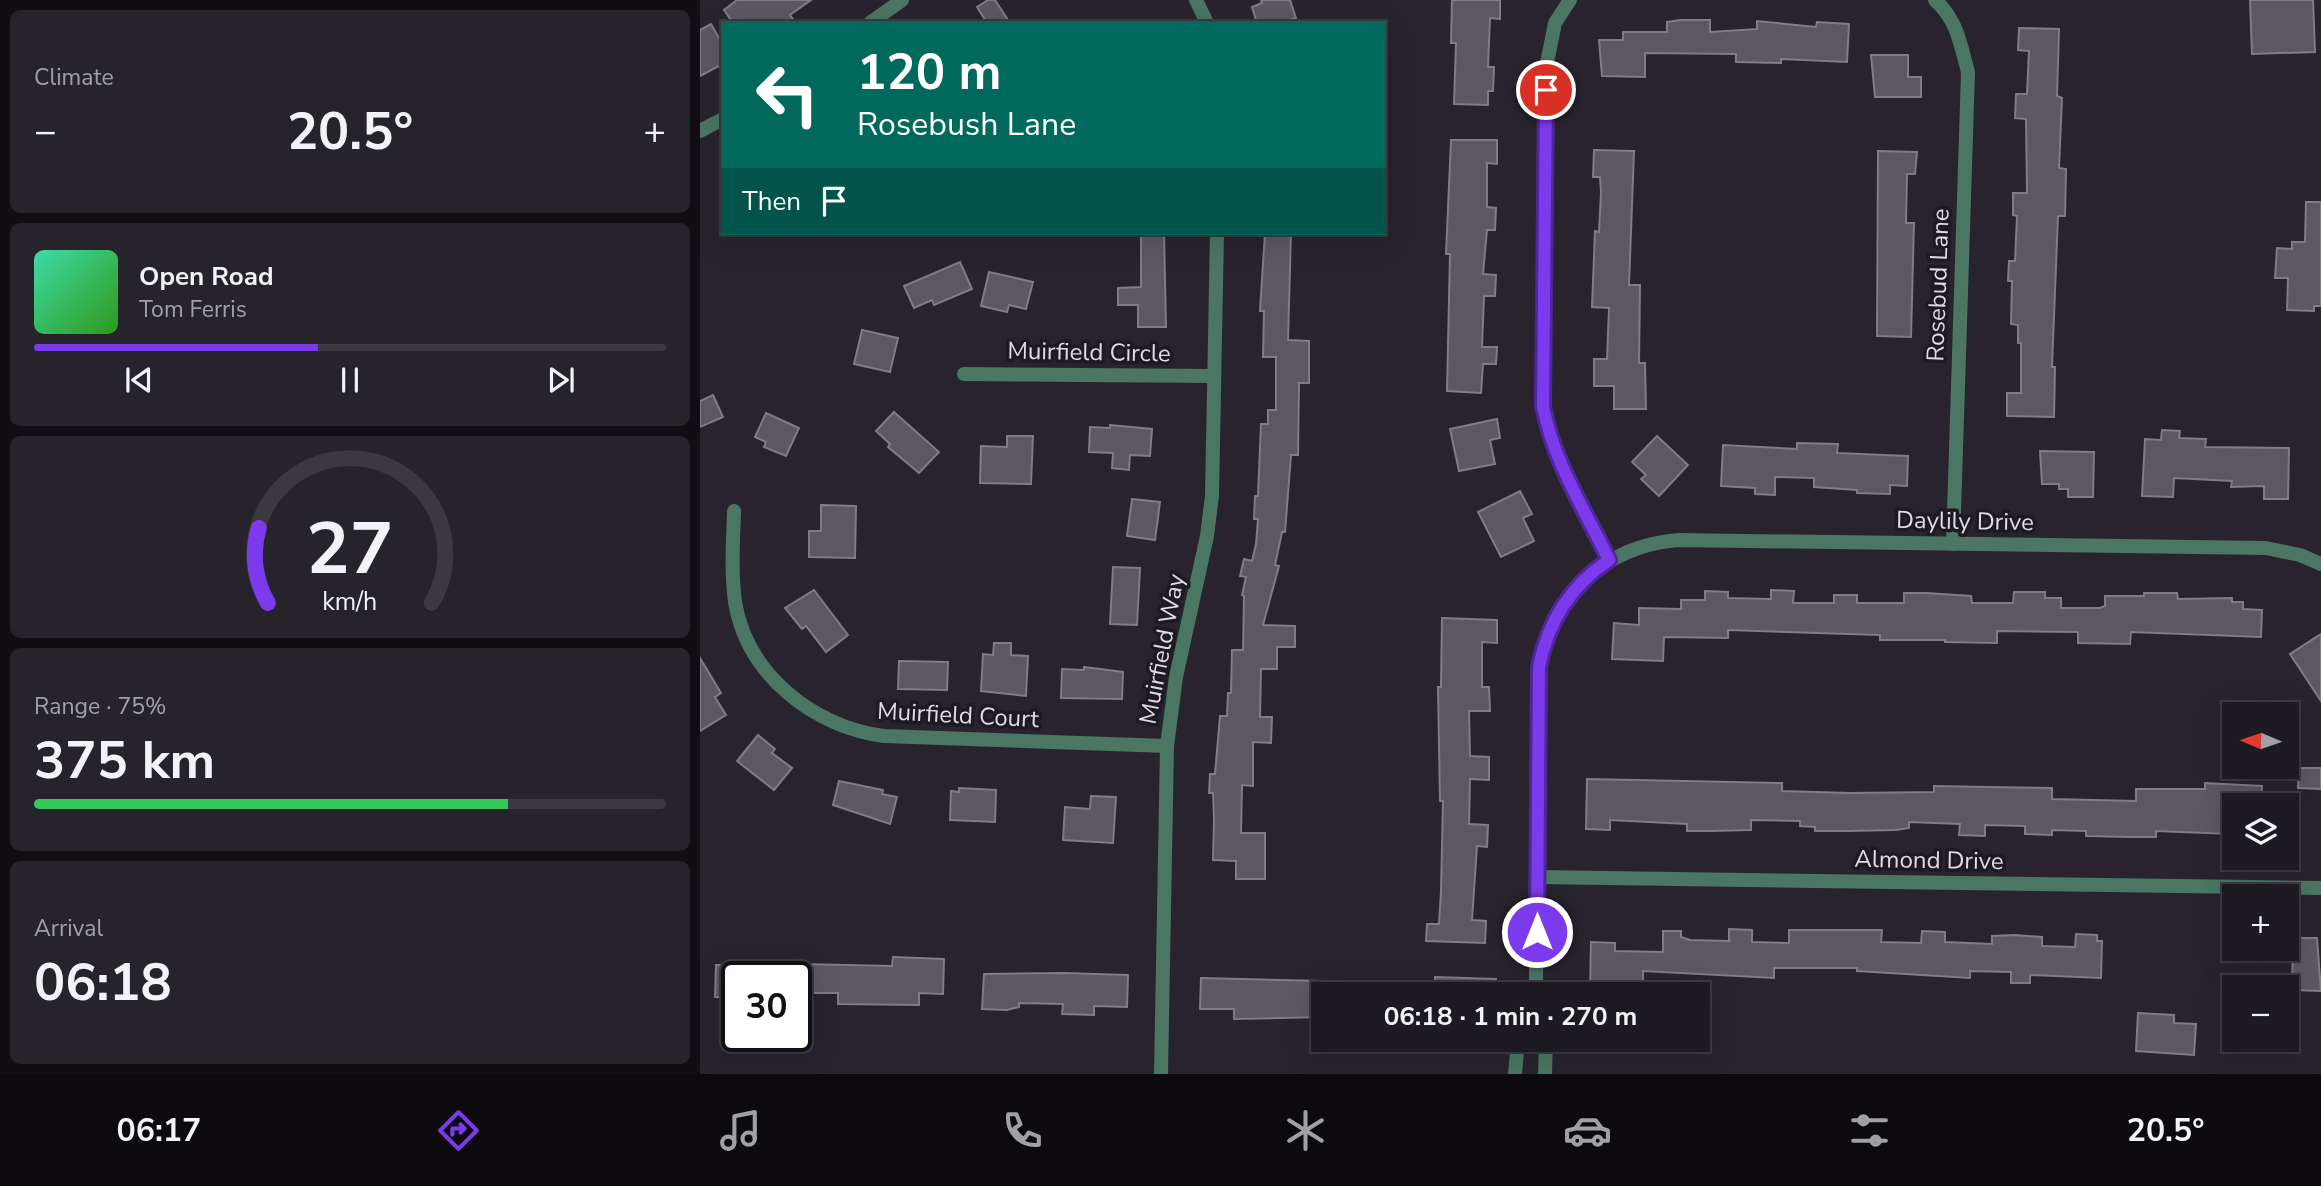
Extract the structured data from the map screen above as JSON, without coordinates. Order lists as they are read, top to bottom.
{
  "streets": {
    "street": [
      "Rosebud Lane",
      "Muirfield Circle",
      "Daylily Drive",
      "Muirfield Way",
      "Muirfield Court",
      "Almond Drive"
    ]
  },
  "crossings": [
    ["Rosebud Lane", "Daylily Drive"],
    ["Muirfield Circle", "Muirfield Way"],
    ["Daylily Drive", "Almond Drive"],
    ["Muirfield Way", "Muirfield Court"]
  ],
  "north": "left",
  "page": {
    "tile": [
      "Climate",
      ["Range · 75%", "375 km"],
      ["Arrival", "06:18"]
    ],
    "turn": ["120 m", "Rosebush Lane"],
    "heat": ["−", "20.5°", "+"],
    "then": "Then",
    "song": ["Open Road", "Tom Ferris"],
    "map_buttons": ["+", "−"],
    "limit": "30",
    "trip": "06:18 · 1 min · 270 m",
    "tabs": ["06:17", "20.5°"],
    "gauge": ["27", "km/h"]
  }
}
